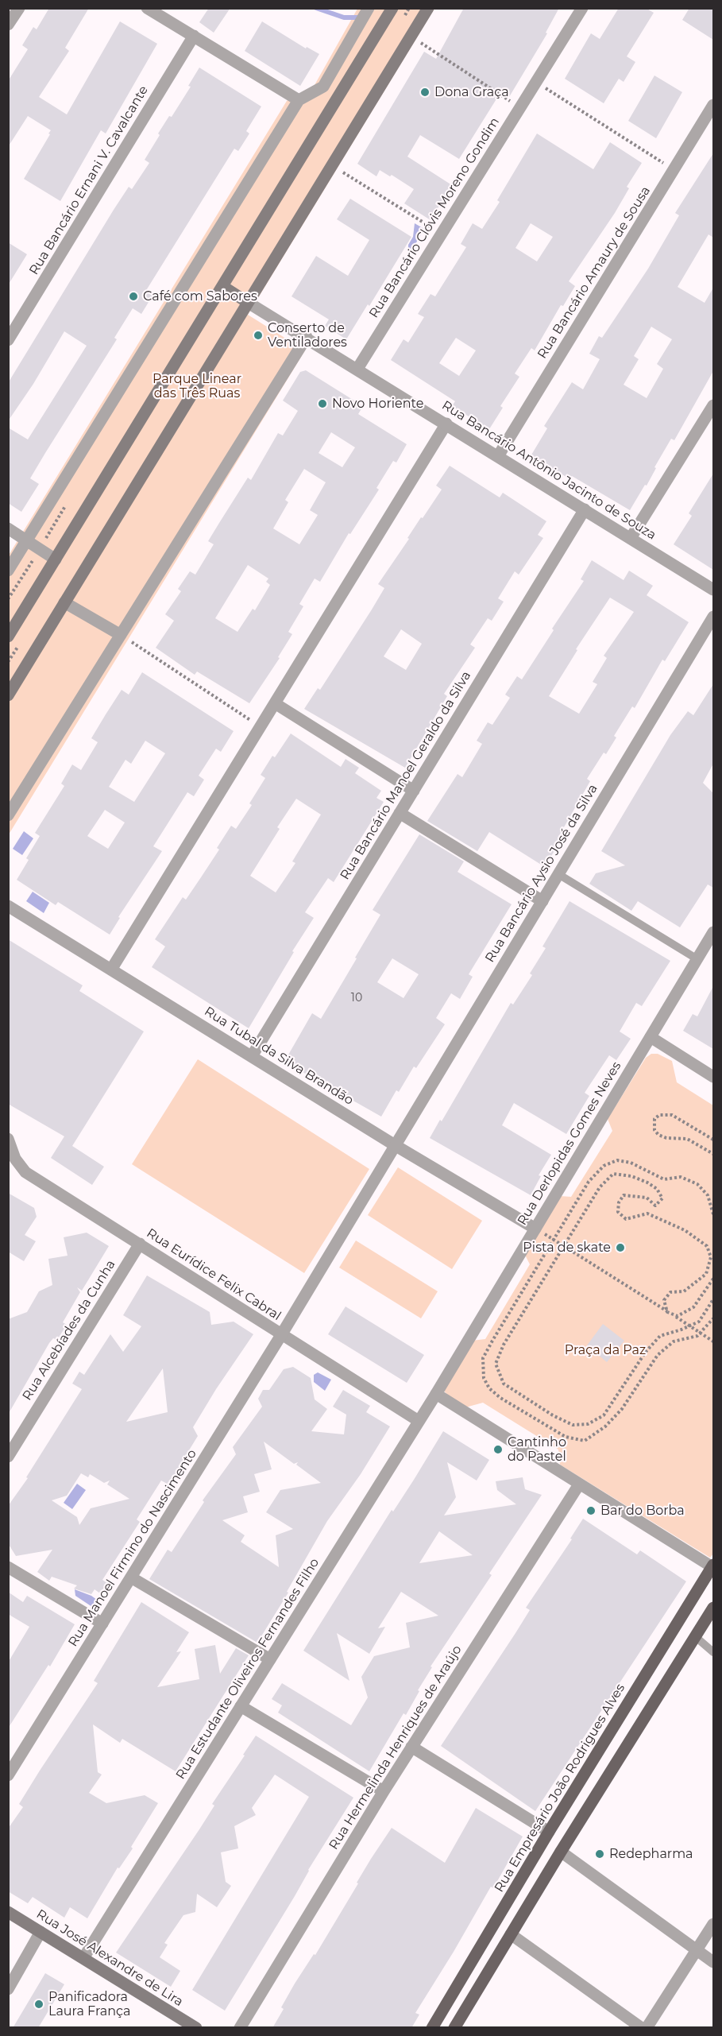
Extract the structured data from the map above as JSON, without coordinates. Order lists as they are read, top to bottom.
{
  "streets": {
    "main road": ["Rua Bancário Antônio Jacinto de Souza", "Rua Empresário João Rodrigues Alves", "Rua José Alexandre de Lira"],
    "street": [
      "Rua Bancário Ernani V. Cavalcante",
      "Rua Bancário Clóvis Moreno Gondim",
      "Rua Bancário Amaury de Sousa",
      "Rua Bancário Manoel Geraldo da Silva",
      "Rua Bancário Aysio José da Silva",
      "Rua Tubal da Silva Brandão",
      "Rua Derlopidas Gomes Neves",
      "Rua Eurídice Felix Cabral",
      "Rua Alcebíades da Cunha",
      "Rua Manoel Firmino do Nascimento",
      "Rua Estudante Oliveiros Fernandes Filho",
      "Rua Hermelinda Henriques de Araújo"
    ]
  },
  "crossings": [
    ["Rua Bancário Clóvis Moreno Gondim", "Rua Bancário Antônio Jacinto de Souza"],
    ["Rua Bancário Amaury de Sousa", "Rua Bancário Antônio Jacinto de Souza"],
    ["Rua Bancário Antônio Jacinto de Souza", "Rua Bancário Manoel Geraldo da Silva"],
    ["Rua Bancário Manoel Geraldo da Silva", "Rua Tubal da Silva Brandão"],
    ["Rua Bancário Aysio José da Silva", "Rua Tubal da Silva Brandão"],
    ["Rua Bancário Aysio José da Silva", "Rua Eurídice Felix Cabral"],
    ["Rua Bancário Aysio José da Silva", "Rua Manoel Firmino do Nascimento"],
    ["Rua Tubal da Silva Brandão", "Rua Derlopidas Gomes Neves"],
    ["Rua Derlopidas Gomes Neves", "Rua Estudante Oliveiros Fernandes Filho"],
    ["Rua Eurídice Felix Cabral", "Rua Alcebíades da Cunha"],
    ["Rua Eurídice Felix Cabral", "Rua Manoel Firmino do Nascimento"],
    ["Rua Eurídice Felix Cabral", "Rua Estudante Oliveiros Fernandes Filho"],
    ["Rua Estudante Oliveiros Fernandes Filho", "Rua José Alexandre de Lira"]
  ],
  "parks": ["Parque Linear das Três Ruas", "Praça da Paz"],
  "places": [
    "Dona Graça",
    "Café com Sabores",
    "Conserto de Ventiladores",
    "Novo Horiente",
    "Pista de skate",
    "Cantinho do Pastel",
    "Bar do Borba",
    "Redepharma",
    "Panificadora Laura França"
  ],
  "house_numbers": ["10"]
}
